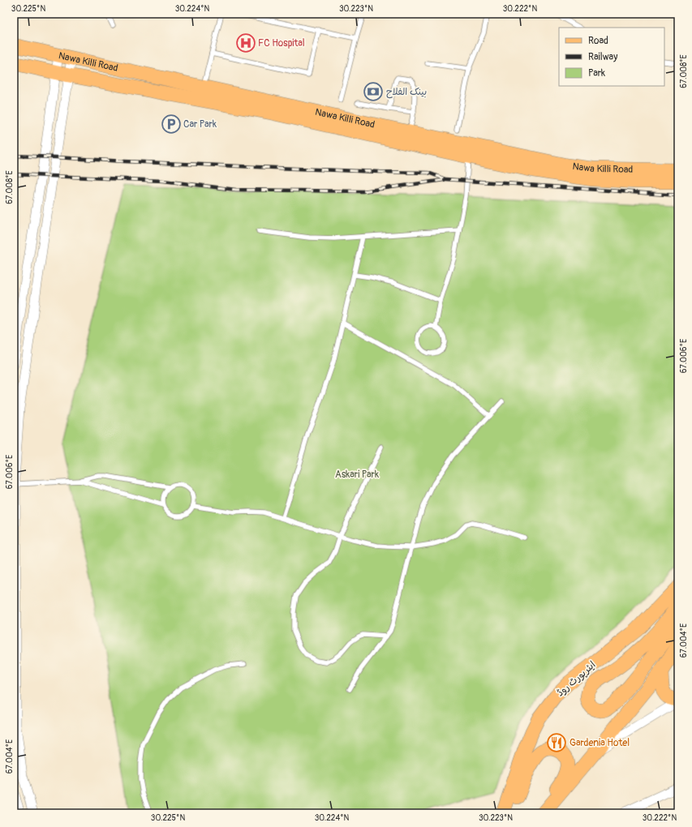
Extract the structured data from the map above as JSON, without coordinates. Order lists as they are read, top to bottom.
{
  "streets": {
    "main road": ["Nawa Killi Road", "ایئرپورٹ روڈ"]
  },
  "parks": ["Askari Park"],
  "places": {
    "hospital": ["FC Hospital"],
    "bank": ["بینک الفلاح"],
    "parking": ["Car Park"],
    "restaurant": ["Gardenia Hotel"]
  },
  "legend": ["Road", "Railway", "Park"],
  "coordinates": [
    "30.225°N",
    "30.224°N",
    "30.223°N",
    "30.222°N",
    "67.008°E",
    "67.006°E",
    "67.004°E"
  ]
}
